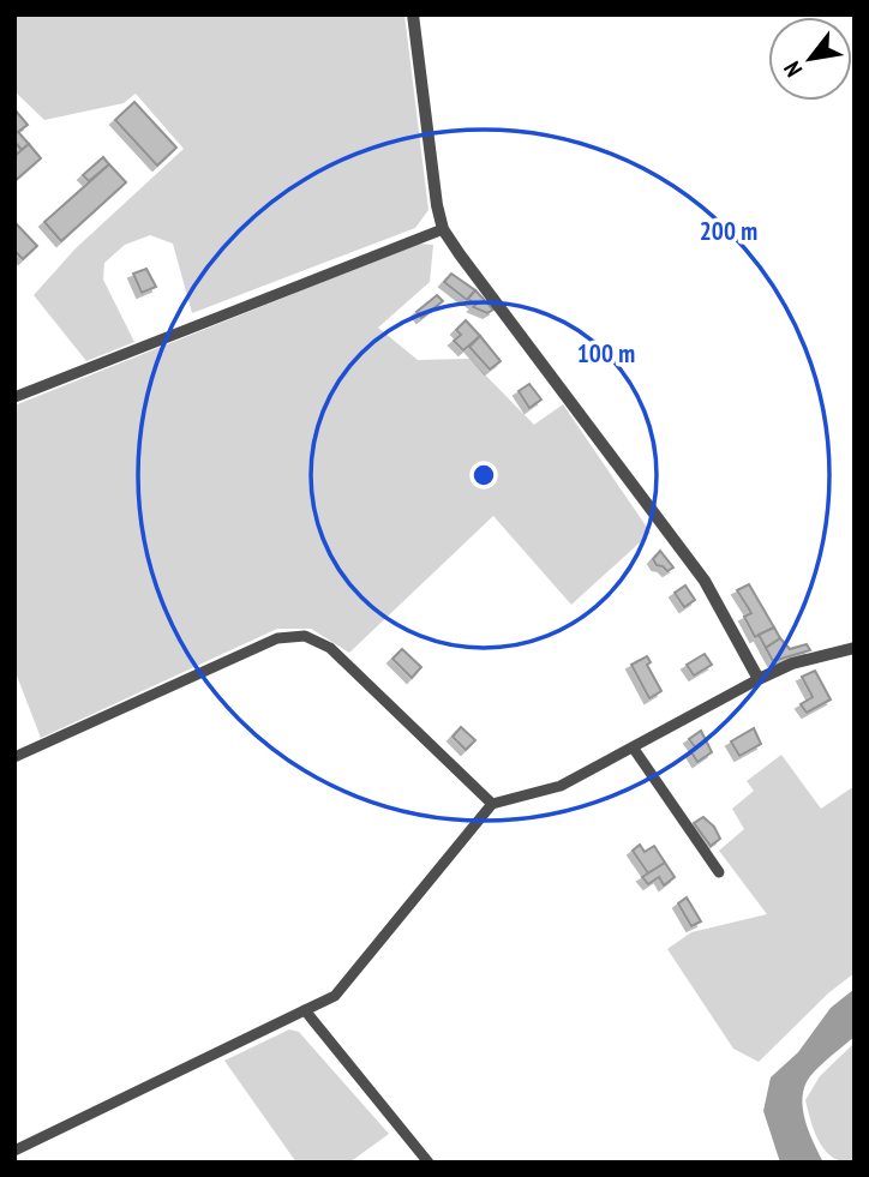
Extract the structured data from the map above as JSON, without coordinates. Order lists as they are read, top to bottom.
{
  "north": "bottom left",
  "rings": ["200 m", "100 m"]
}
